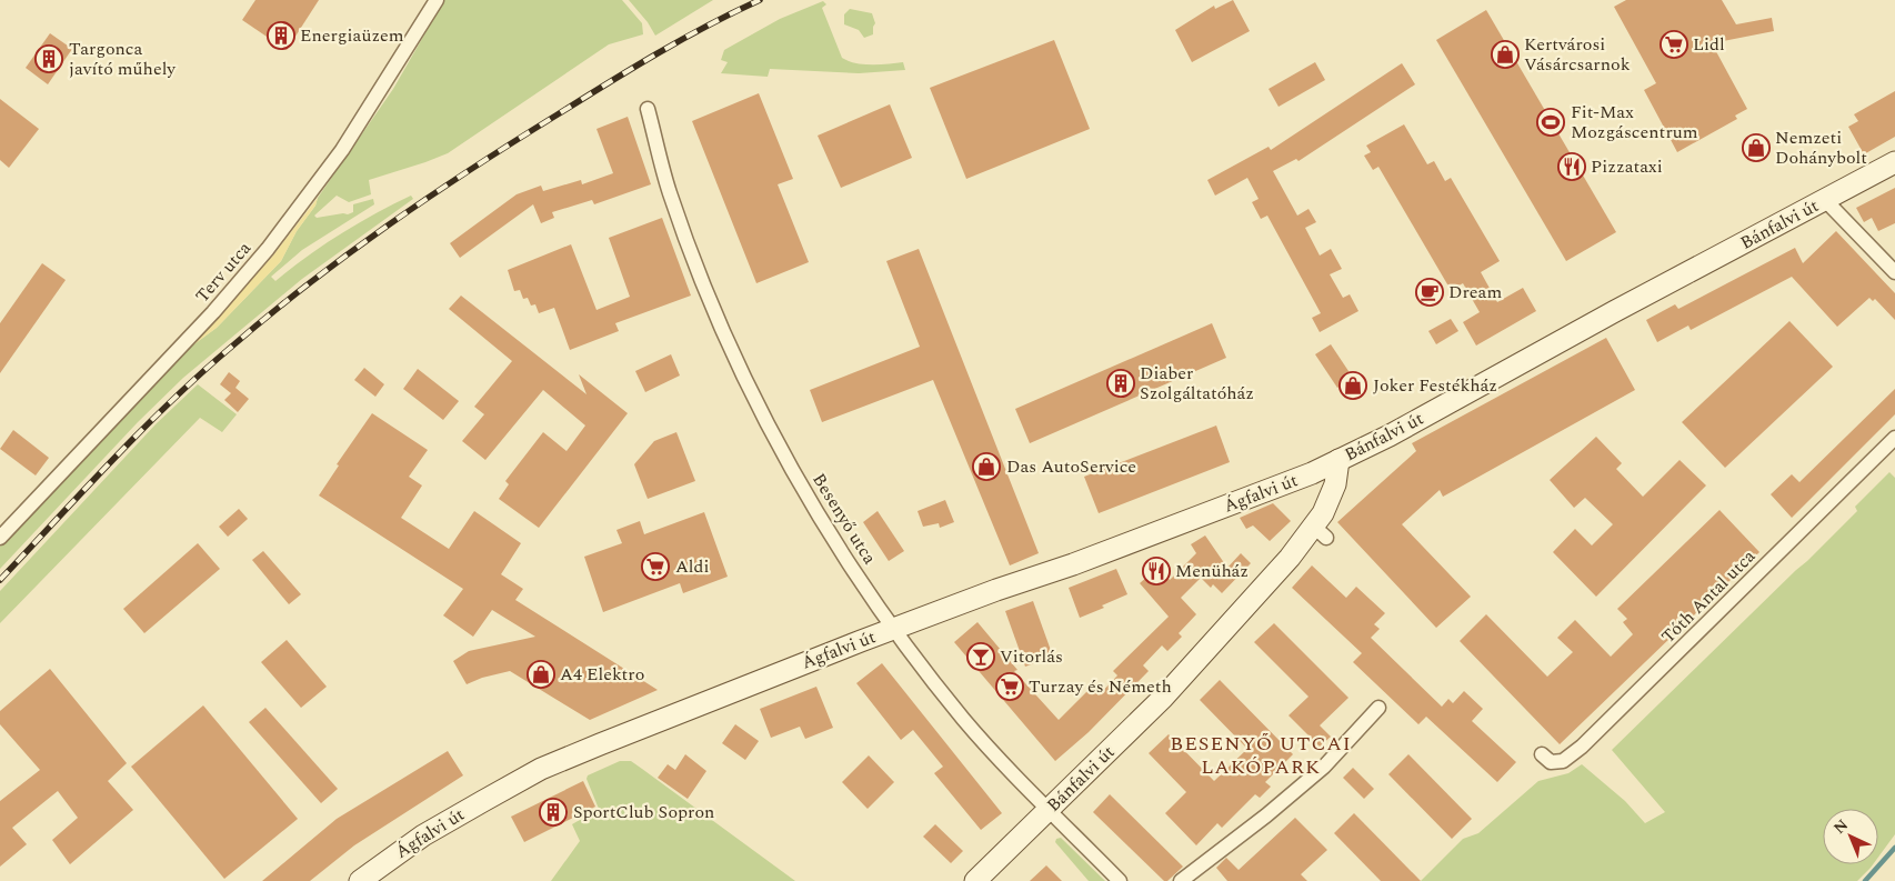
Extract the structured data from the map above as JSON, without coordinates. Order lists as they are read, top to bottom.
{
  "streets": {
    "main road": ["Bánfalvi út", "Ágfalvi út"],
    "street": ["Terv utca", "Besenyő utca", "Tóth Antal utca"]
  },
  "crossings": [
    ["Bánfalvi út", "Ágfalvi út"],
    ["Bánfalvi út", "Besenyő utca"],
    ["Ágfalvi út", "Besenyő utca"]
  ],
  "districts": ["BESENYŐ UTCAI LAKÓPARK"],
  "places": {
    "building": [
      "Energiaüzem",
      "Targonca javító műhely",
      "Diaber Szolgáltatóház",
      "SportClub Sopron"
    ],
    "supermarket": ["Lidl", "Aldi", "Turzay és Németh"],
    "shop": [
      "Kertvárosi Vásárcsarnok",
      "Nemzeti Dohánybolt",
      "Joker Festékház",
      "Das AutoService",
      "A4 Elektro"
    ],
    "sports": ["Fit-Max Mozgáscentrum"],
    "restaurant": ["Pizzataxi", "Menüház"],
    "cafe": ["Dream"],
    "bar": ["Vitorlás"]
  },
  "north": "top left"
}
